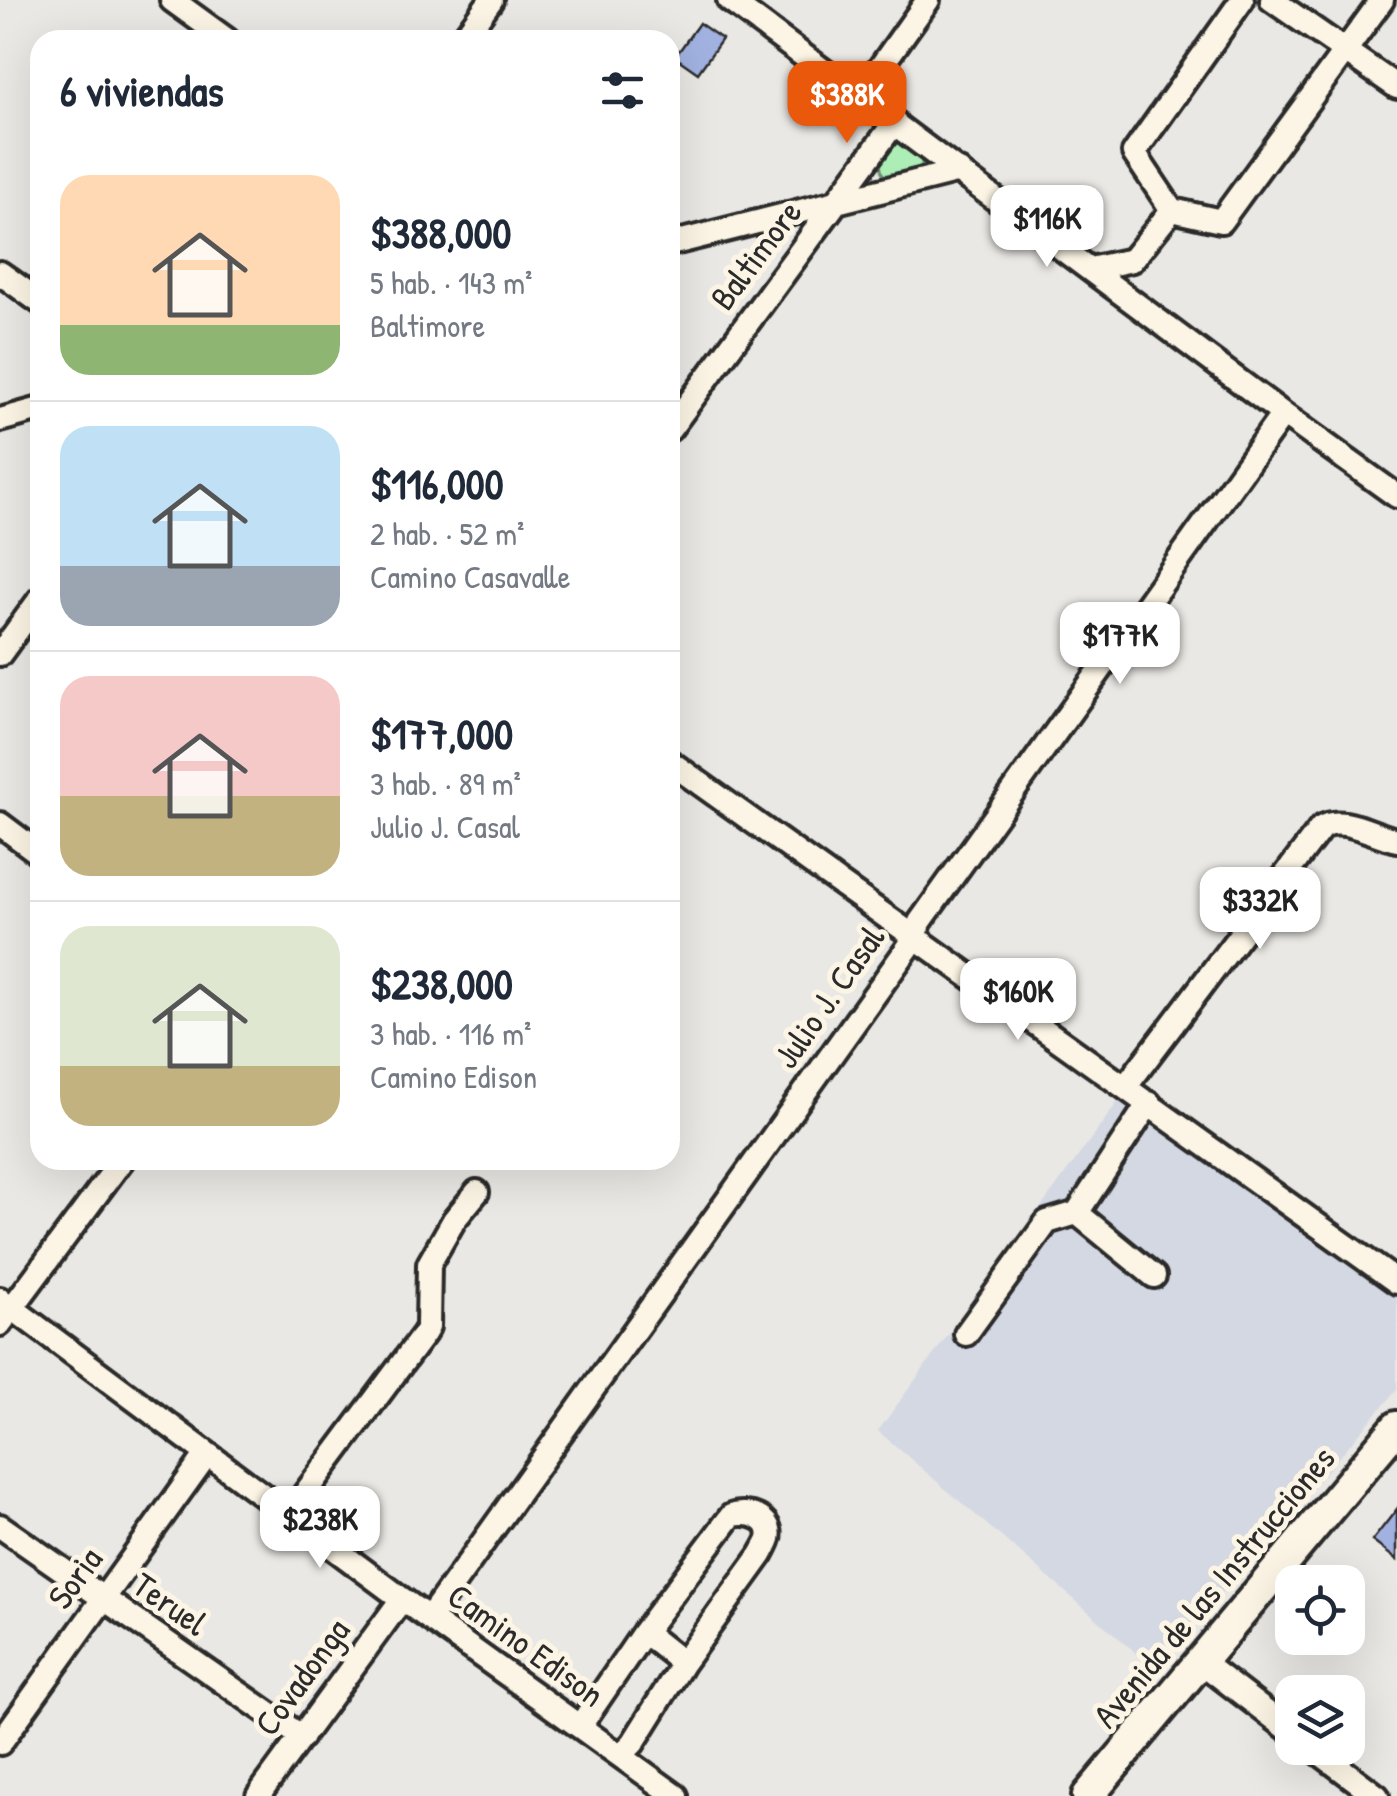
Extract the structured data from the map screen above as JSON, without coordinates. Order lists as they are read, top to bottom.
{
  "streets": {
    "main road": ["Avenida de las Instrucciones"],
    "street": [
      "Baltimore",
      "Julio J. Casal",
      "Soria",
      "Teruel",
      "Camino Edison",
      "Covadonga"
    ]
  },
  "crossings": [
    ["Julio J. Casal", "Camino Edison"],
    ["Soria", "Teruel"],
    ["Soria", "Camino Edison"],
    ["Teruel", "Covadonga"],
    ["Camino Edison", "Covadonga"]
  ],
  "page": {
    "heading": "6 viviendas",
    "price": [
      "$388K",
      "$116K",
      "$177K",
      "$332K",
      "$160K",
      "$238K"
    ],
    "list": [
      {
        "name": "$388,000",
        "note": "5 hab. · 143 m² · Baltimore"
      },
      {
        "name": "$116,000",
        "note": "2 hab. · 52 m² · Camino Casavalle"
      },
      {
        "name": "$177,000",
        "note": "3 hab. · 89 m² · Julio J. Casal"
      },
      {
        "name": "$238,000",
        "note": "3 hab. · 116 m² · Camino Edison"
      }
    ]
  }
}
